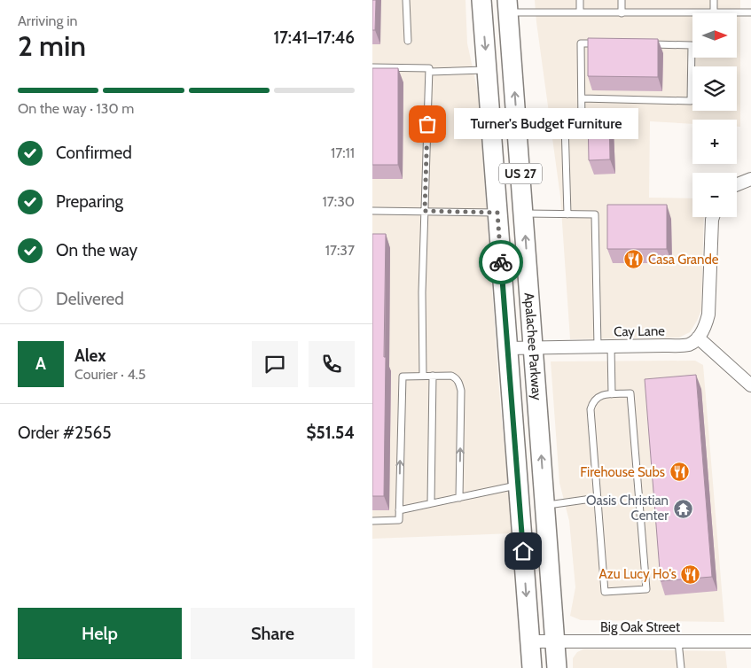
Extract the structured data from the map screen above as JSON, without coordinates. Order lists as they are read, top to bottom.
{
  "streets": {
    "main road": ["US 27", "Apalachee Parkway"],
    "street": ["Cay Lane", "Big Oak Street"]
  },
  "crossings": [
    ["Cay Lane", "Apalachee Parkway"],
    ["Apalachee Parkway", "Big Oak Street"]
  ],
  "places": {
    "other": ["Turner's Budget Furniture"],
    "restaurant": ["Casa Grande", "Firehouse Subs", "Azu Lucy Ho's"],
    "temple": ["Oasis Christian Center"]
  },
  "north": "right",
  "page": {
    "heading": ["2 min", "Arriving in", "17:41–17:46"],
    "panel": [
      "Alex",
      "Courier · 4.5",
      "Order #2565",
      "$51.54"
    ],
    "map_buttons": ["+", "−"],
    "bar": "On the way · 130 m",
    "bubble": "Turner's Budget Furniture",
    "list": [
      ["Confirmed", "17:11"],
      ["Preparing", "17:30"],
      ["On the way", "17:37"],
      "Delivered"
    ],
    "round": "A",
    "buttons": ["Help", "Share"]
  }
}
